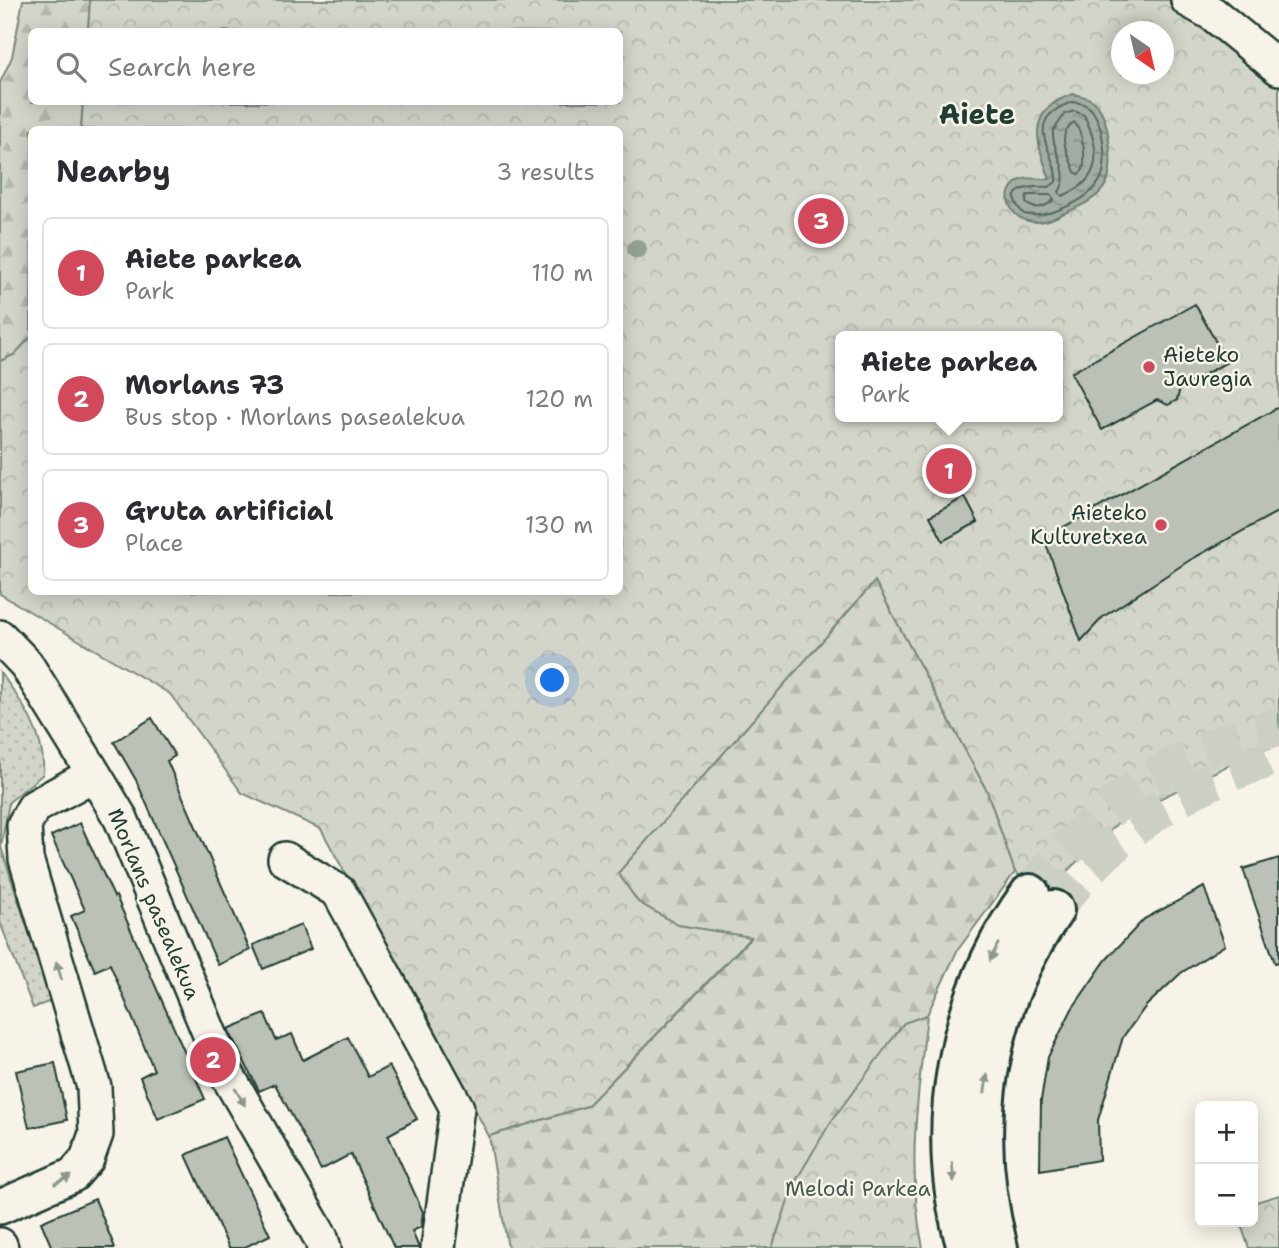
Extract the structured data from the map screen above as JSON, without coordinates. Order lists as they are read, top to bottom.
{
  "streets": {
    "street": ["Morlans pasealekua"]
  },
  "districts": ["Aiete"],
  "parks": ["Melodi Parkea"],
  "places": ["Aieteko Jauregia", "Aieteko Kulturetxea"],
  "north": "bottom right",
  "page": {
    "search": "Search here",
    "heading": ["Nearby", "3 results"],
    "pins": ["3", "1", "2"],
    "list": [
      {
        "mark": "1",
        "name": "Aiete parkea",
        "note": "Park",
        "value": "110 m"
      },
      {
        "mark": "2",
        "name": "Morlans 73",
        "note": "Bus stop · Morlans pasealekua",
        "value": "120 m"
      },
      {
        "mark": "3",
        "name": "Gruta artificial",
        "note": "Place",
        "value": "130 m"
      }
    ],
    "popup": ["Aiete parkea", "Park"],
    "map_buttons": ["+", "−"]
  }
}
